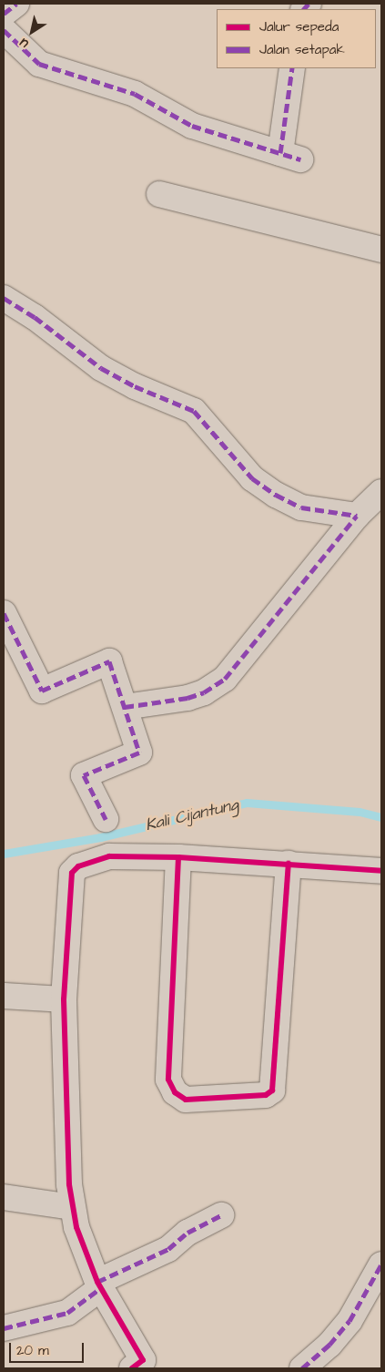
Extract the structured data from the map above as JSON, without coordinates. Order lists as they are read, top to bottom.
{
  "water": ["Kali Cijantung"],
  "legend": ["Jalur sepeda", "Jalan setapak"],
  "scale_bar": "20 m",
  "north": "bottom left"
}
